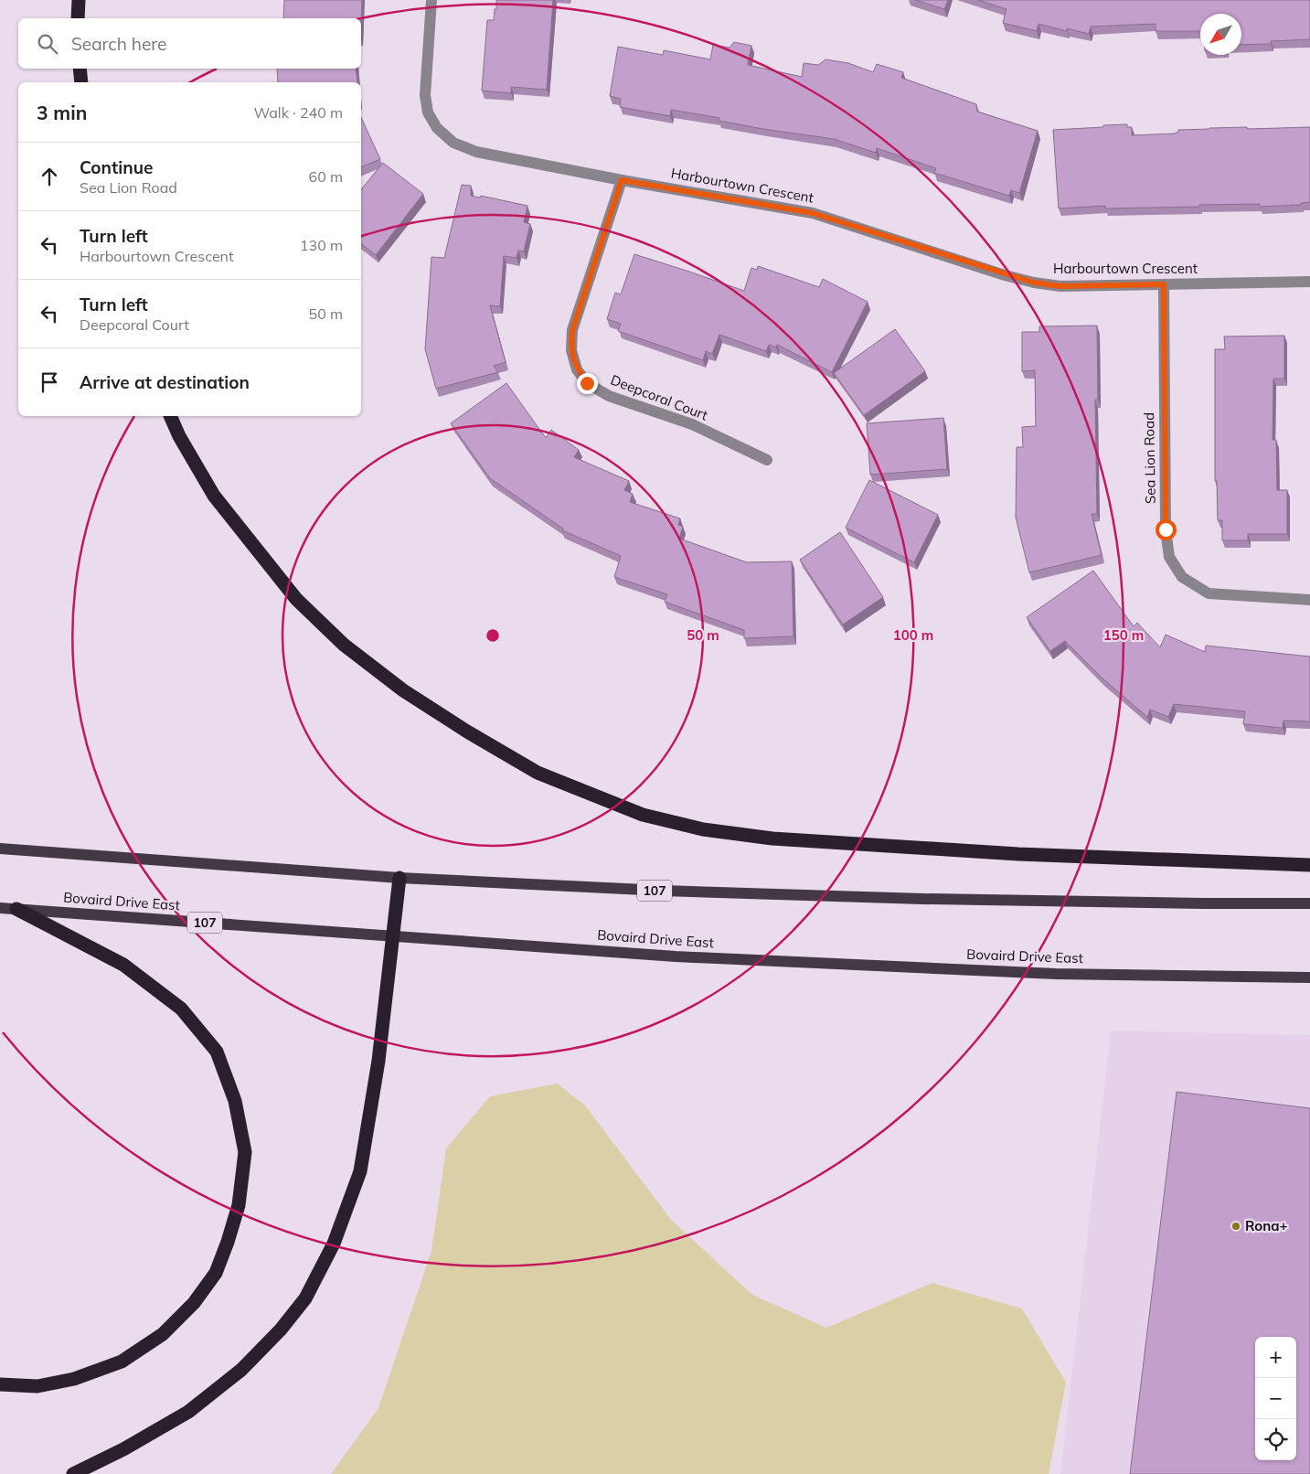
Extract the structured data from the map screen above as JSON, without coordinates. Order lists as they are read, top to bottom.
{
  "streets": {
    "main road": ["107", "Bovaird Drive East"],
    "street": ["Harbourtown Crescent", "Deepcoral Court", "Sea Lion Road"]
  },
  "crossings": [
    ["Harbourtown Crescent", "Deepcoral Court"],
    ["Harbourtown Crescent", "Sea Lion Road"]
  ],
  "places": ["Rona+"],
  "north": "bottom left",
  "page": {
    "search": "Search here",
    "heading": ["3 min", "Walk · 240 m"],
    "list": [
      ["Continue", "Sea Lion Road", "60 m"],
      ["Turn left", "Harbourtown Crescent", "130 m"],
      ["Turn left", "Deepcoral Court", "50 m"],
      "Arrive at destination"
    ],
    "map_buttons": ["+", "−"]
  },
  "rings": ["50 m", "100 m", "150 m"]
}
